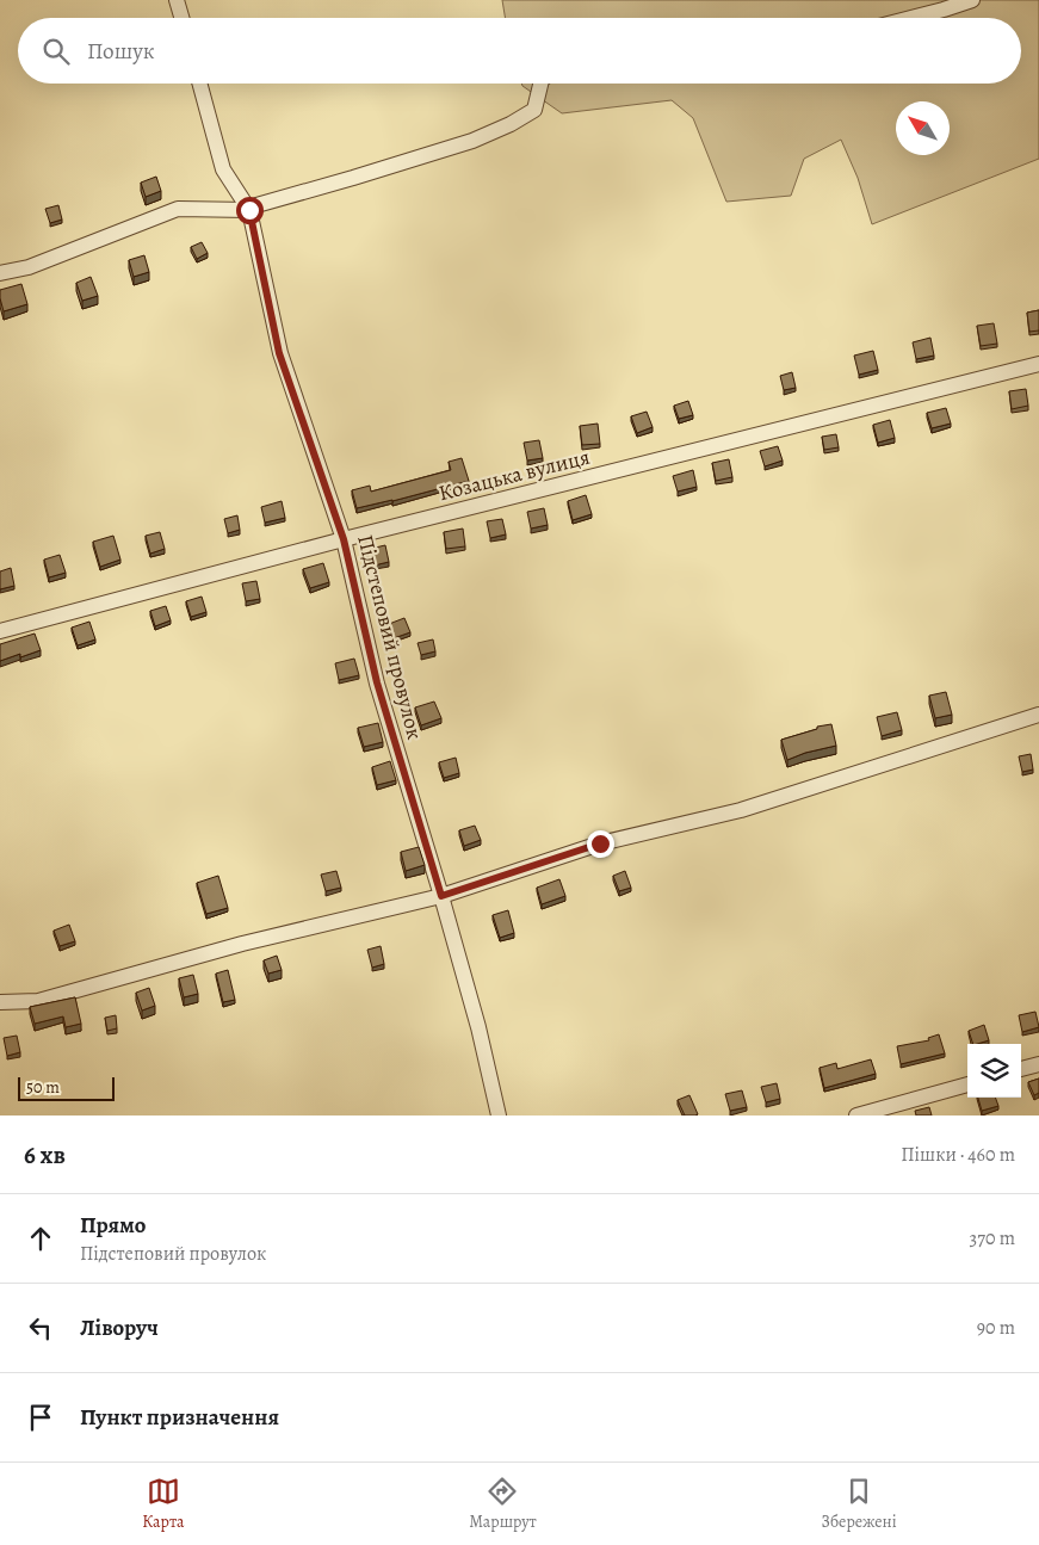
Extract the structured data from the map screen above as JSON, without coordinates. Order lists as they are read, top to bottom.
{
  "streets": {
    "street": ["Козацька вулиця", "Підстеповий провулок"]
  },
  "crossings": [
    ["Козацька вулиця", "Підстеповий провулок"]
  ],
  "scale_bar": "50 m",
  "north": "top left",
  "page": {
    "search": "Пошук",
    "scale": "50 m",
    "heading": ["6 хв", "Пішки · 460 m"],
    "list": [
      ["Прямо", "Підстеповий провулок", "370 m"],
      ["Ліворуч", "90 m"],
      "Пункт призначення"
    ],
    "nav": ["Карта", "Маршрут", "Збережені"]
  }
}
